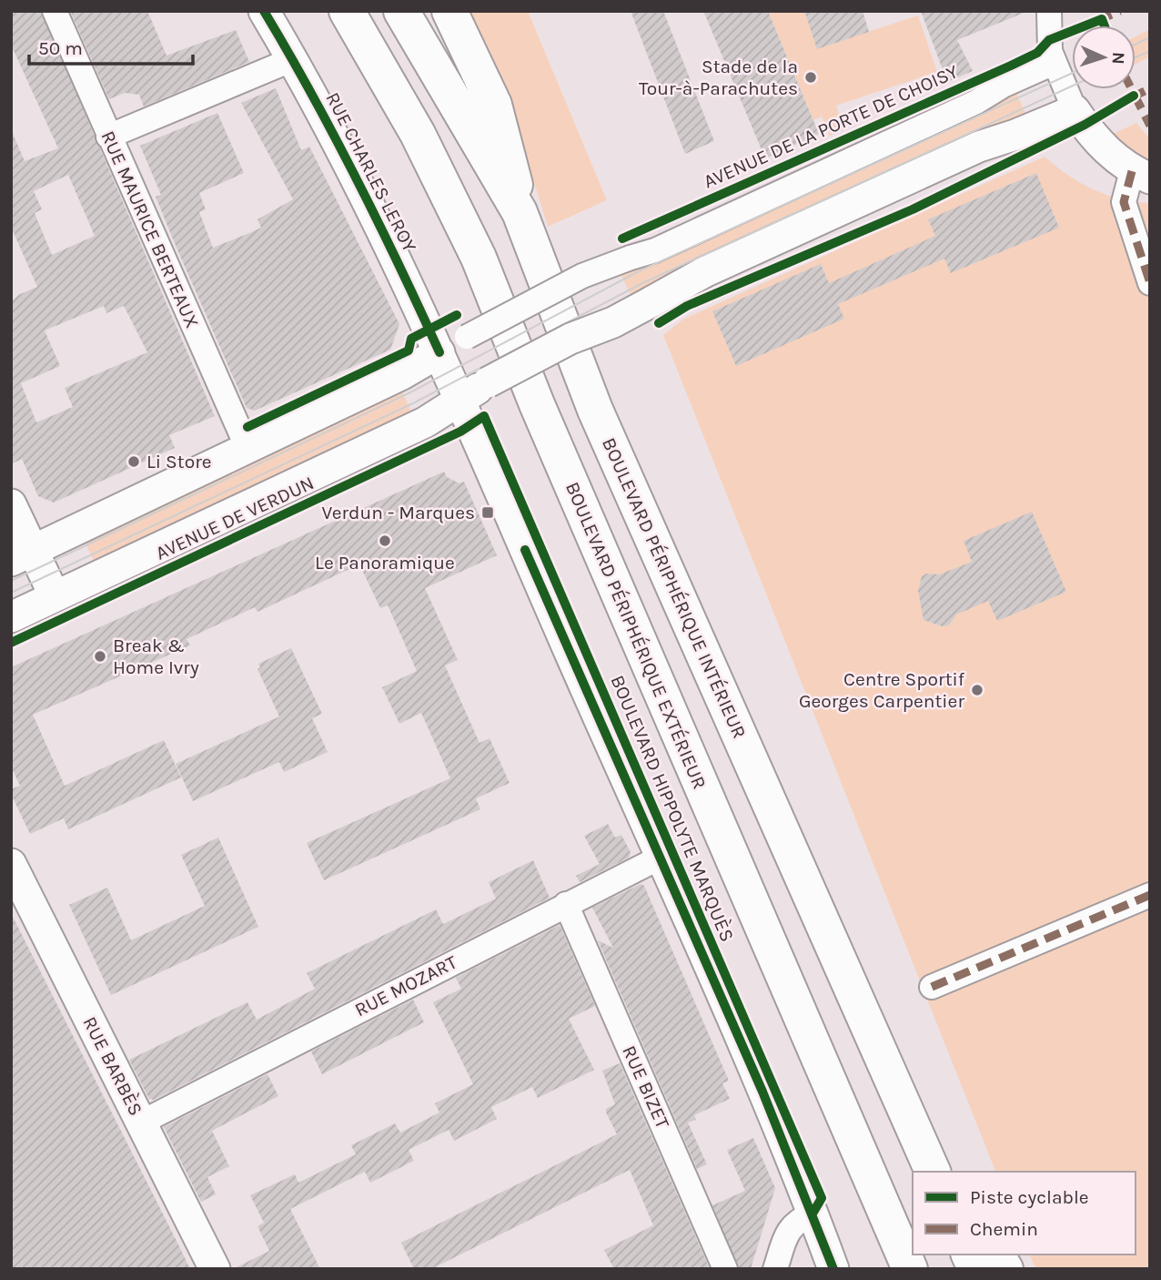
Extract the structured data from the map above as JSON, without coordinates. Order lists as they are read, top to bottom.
{
  "streets": {
    "highway": ["BOULEVARD PÉRIPHÉRIQUE INTÉRIEUR", "BOULEVARD PÉRIPHÉRIQUE EXTÉRIEUR"],
    "main road": [
      "RUE CHARLES LEROY",
      "AVENUE DE VERDUN",
      "BOULEVARD HIPPOLYTE MARQUÈS",
      "RUE BARBÈS"
    ],
    "street": [
      "AVENUE DE LA PORTE DE CHOISY",
      "RUE MAURICE BERTEAUX",
      "RUE MOZART",
      "RUE BIZET"
    ]
  },
  "crossings": [
    ["AVENUE DE LA PORTE DE CHOISY", "RUE CHARLES LEROY"],
    ["AVENUE DE LA PORTE DE CHOISY", "BOULEVARD HIPPOLYTE MARQUÈS"],
    ["RUE CHARLES LEROY", "BOULEVARD HIPPOLYTE MARQUÈS"],
    ["AVENUE DE VERDUN", "BOULEVARD HIPPOLYTE MARQUÈS"],
    ["BOULEVARD HIPPOLYTE MARQUÈS", "RUE MOZART"],
    ["RUE MOZART", "RUE BARBÈS"],
    ["RUE MOZART", "RUE BIZET"]
  ],
  "places": {
    "other": [
      "Stade de la Tour-à-Parachutes",
      "Li Store",
      "Le Panoramique",
      "Break & Home Ivry",
      "Centre Sportif Georges Carpentier"
    ],
    "transit": ["Verdun - Marques"]
  },
  "legend": ["Piste cyclable", "Chemin"],
  "scale_bar": "50 m",
  "north": "right"
}
